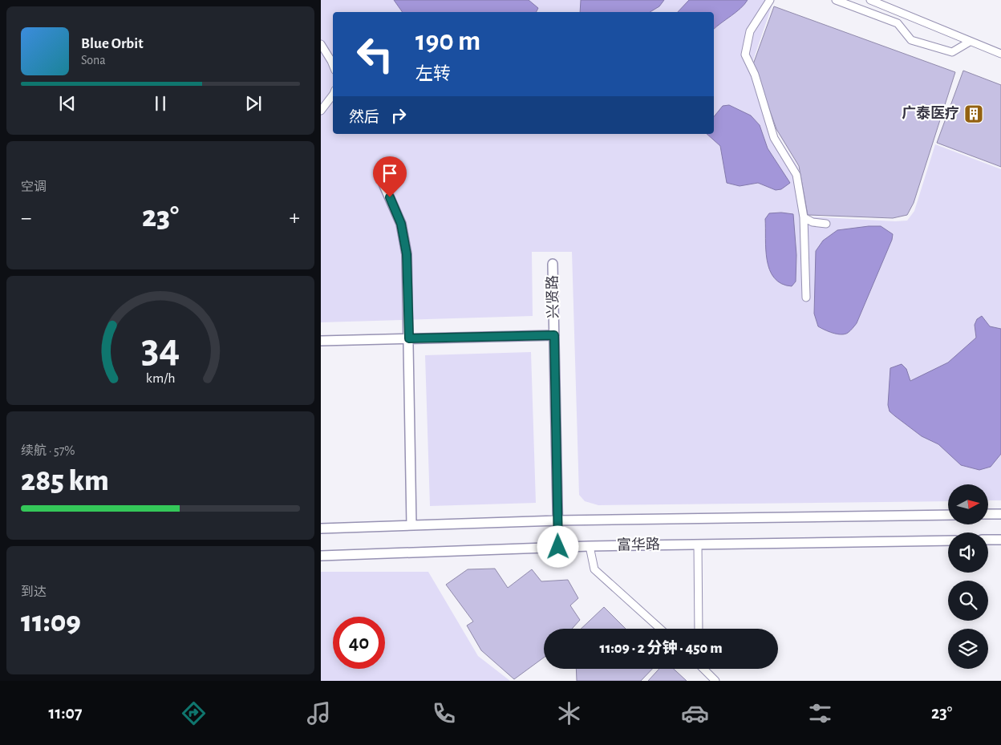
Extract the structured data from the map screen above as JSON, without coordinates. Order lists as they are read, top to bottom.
{
  "streets": {
    "street": ["兴贤路", "富华路"]
  },
  "crossings": [
    ["兴贤路", "富华路"]
  ],
  "places": {
    "building": ["广泰医疗"]
  },
  "north": "right",
  "page": {
    "turn": ["190 m", "左转"],
    "song": ["Blue Orbit", "Sona"],
    "then": "然后",
    "tile": [
      "空调",
      ["续航 · 57%", "285 km"],
      ["到达", "11:09"]
    ],
    "heat": ["−", "23°", "+"],
    "limit": "40",
    "trip": "11:09 · 2 分钟 · 450 m",
    "tabs": ["11:07", "23°"],
    "gauge": ["34", "km/h"]
  }
}
